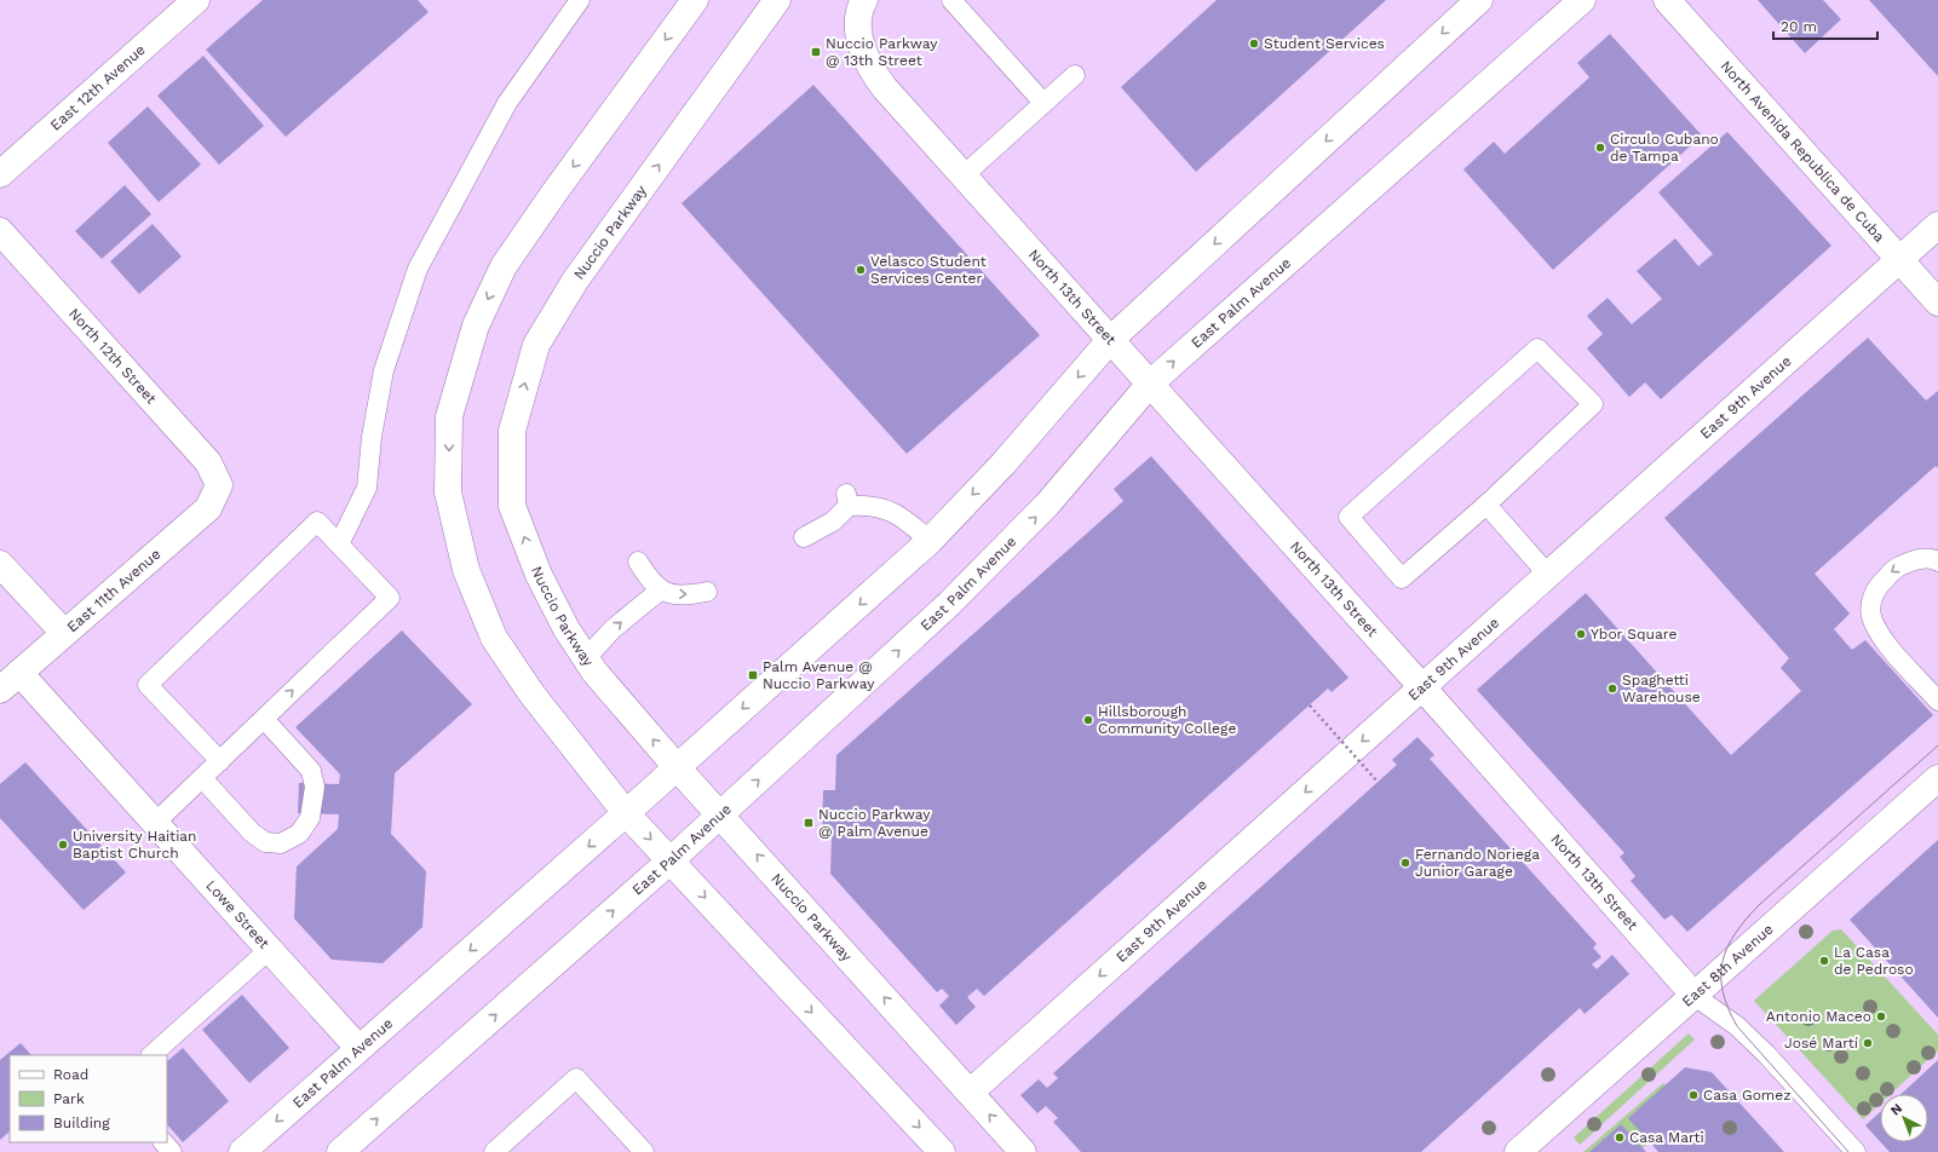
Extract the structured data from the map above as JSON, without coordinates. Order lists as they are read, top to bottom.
{
  "streets": {
    "street": [
      "East 12th Avenue",
      "North Avenida Republica de Cuba",
      "Nuccio Parkway",
      "North 13th Street",
      "East Palm Avenue",
      "North 12th Street",
      "East 9th Avenue",
      "East 11th Avenue",
      "Lowe Street",
      "East 8th Avenue"
    ]
  },
  "crossings": [
    ["North Avenida Republica de Cuba", "East 9th Avenue"],
    ["Nuccio Parkway", "East Palm Avenue"],
    ["Nuccio Parkway", "East 9th Avenue"],
    ["North 13th Street", "East Palm Avenue"],
    ["North 13th Street", "East 9th Avenue"],
    ["North 13th Street", "East 8th Avenue"],
    ["East Palm Avenue", "Lowe Street"],
    ["North 12th Street", "East 11th Avenue"],
    ["East 11th Avenue", "Lowe Street"]
  ],
  "one_way": ["Nuccio Parkway", "East 9th Avenue"],
  "places": {
    "other": [
      "Student Services",
      "Circulo Cubano de Tampa",
      "Velasco Student Services Center",
      "Ybor Square",
      "Spaghetti Warehouse",
      "Hillsborough Community College",
      "University Haitian Baptist Church",
      "Fernando Noriega Junior Garage",
      "La Casa de Pedroso",
      "Antonio Maceo",
      "José Martí",
      "Casa Gomez",
      "Casa Marti"
    ],
    "transit": ["Nuccio Parkway @ 13th Street", "Palm Avenue @ Nuccio Parkway", "Nuccio Parkway @ Palm Avenue"]
  },
  "legend": ["Road", "Park", "Building"],
  "scale_bar": "20 m",
  "north": "top left"
}
